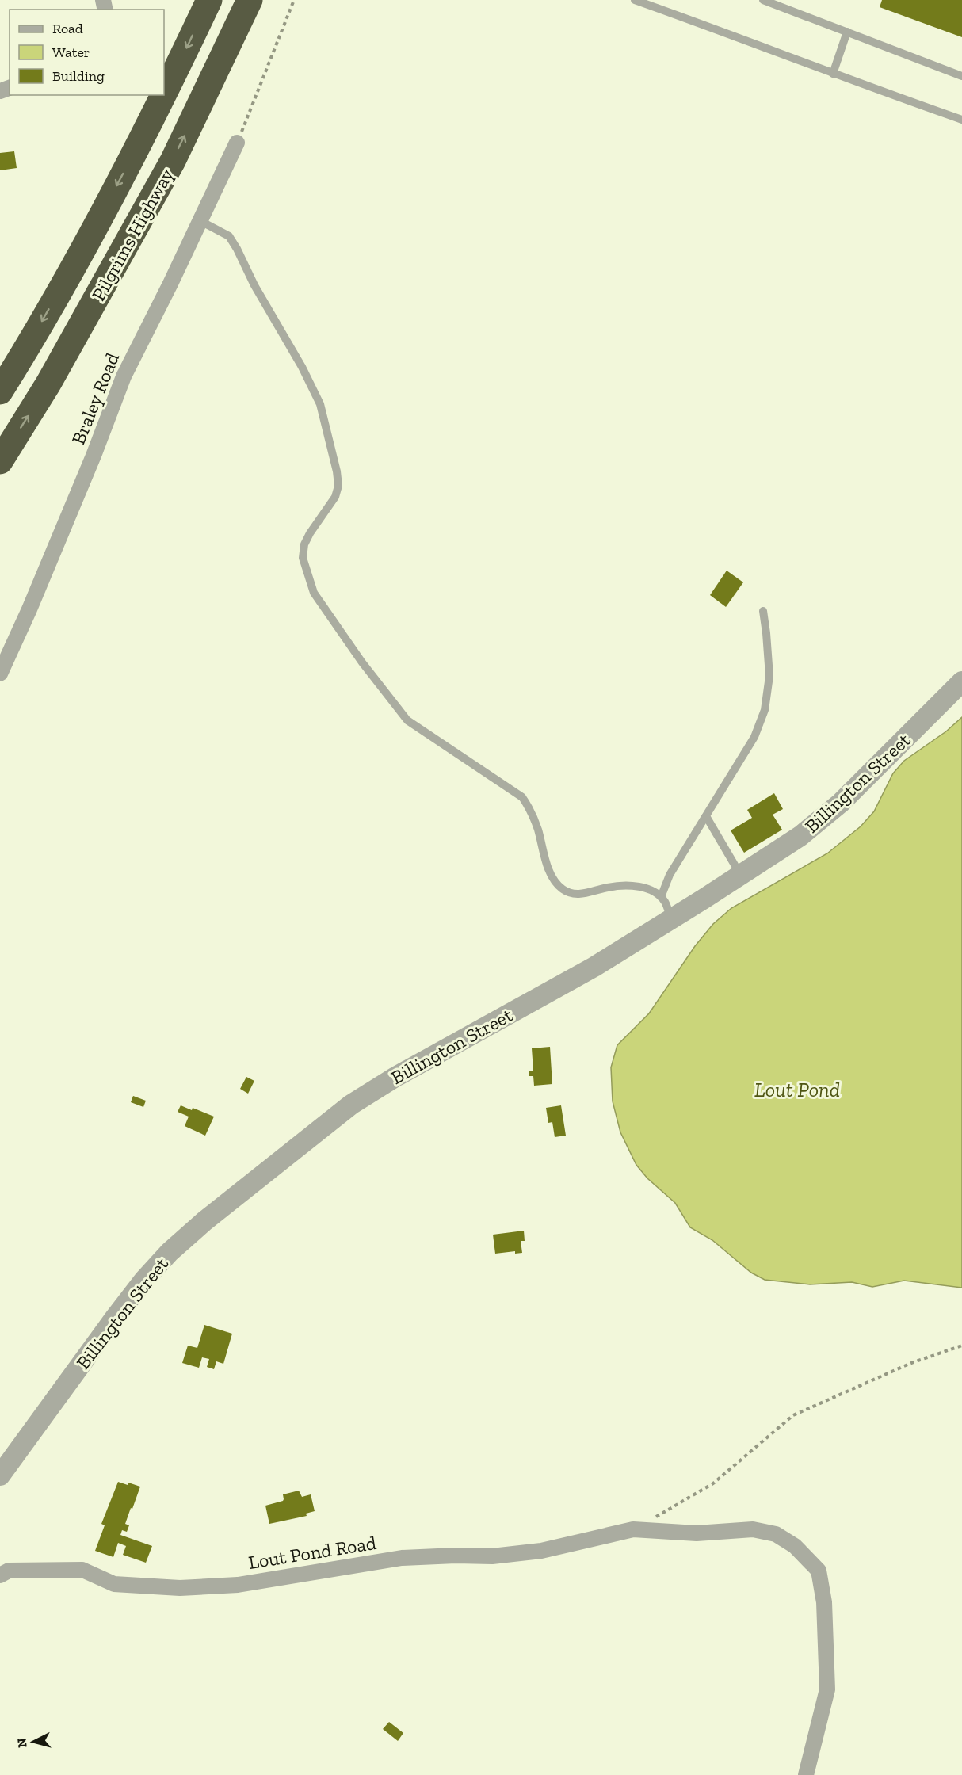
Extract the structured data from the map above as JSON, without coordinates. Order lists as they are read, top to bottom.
{
  "streets": {
    "highway": ["Pilgrims Highway"],
    "street": ["Braley Road", "Billington Street", "Lout Pond Road"]
  },
  "water": ["Lout Pond"],
  "legend": ["Road", "Water", "Building"],
  "north": "left"
}
